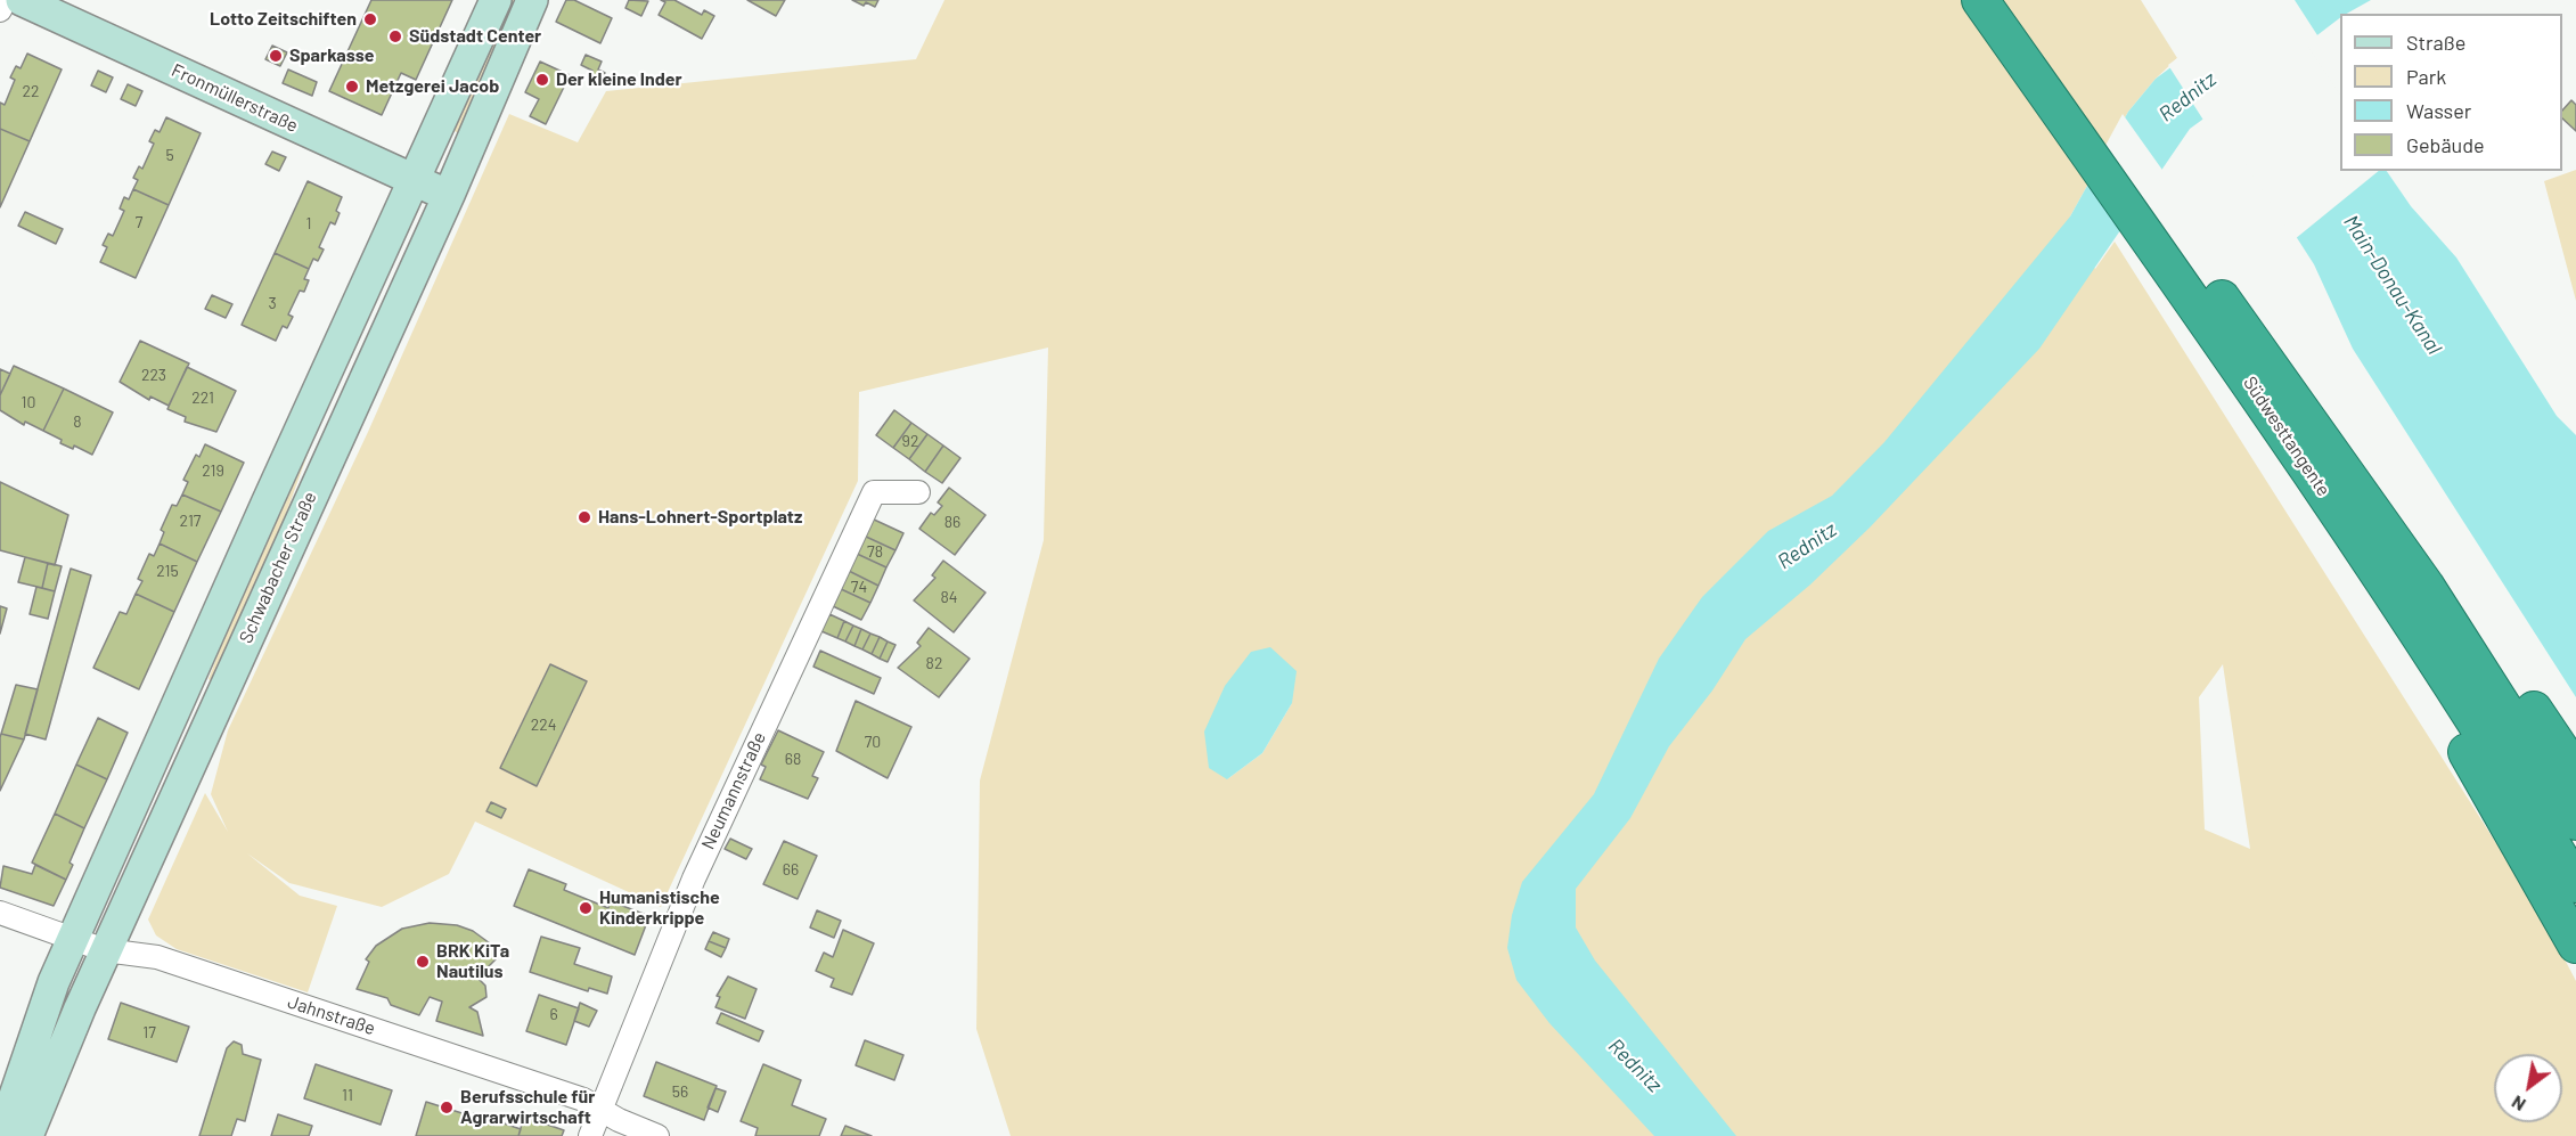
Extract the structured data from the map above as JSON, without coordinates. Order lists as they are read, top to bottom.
{
  "streets": {
    "highway": ["Südwesttangente"],
    "main road": ["Fronmüllerstraße", "Schwabacher Straße"],
    "street": ["Neumannstraße", "Jahnstraße"]
  },
  "crossings": [
    ["Fronmüllerstraße", "Schwabacher Straße"],
    ["Schwabacher Straße", "Jahnstraße"],
    ["Neumannstraße", "Jahnstraße"]
  ],
  "water": ["Rednitz", "Main-Donau-Kanal"],
  "places": [
    "Lotto Zeitschiften",
    "Südstadt Center",
    "Sparkasse",
    "Der kleine Inder",
    "Metzgerei Jacob",
    "Hans-Lohnert-Sportplatz",
    "Humanistische Kinderkrippe",
    "BRK KiTa Nautilus",
    "Berufsschule für Agrarwirtschaft"
  ],
  "house_numbers": [
    "22",
    "5",
    "7",
    "1",
    "3",
    "223",
    "221",
    "10",
    "8",
    "92",
    "219",
    "217",
    "86",
    "78",
    "215",
    "74",
    "84",
    "82",
    "224",
    "70",
    "68",
    "66",
    "6",
    "17",
    "56",
    "11"
  ],
  "legend": [
    "Straße",
    "Park",
    "Wasser",
    "Gebäude"
  ],
  "north": "bottom left"
}
